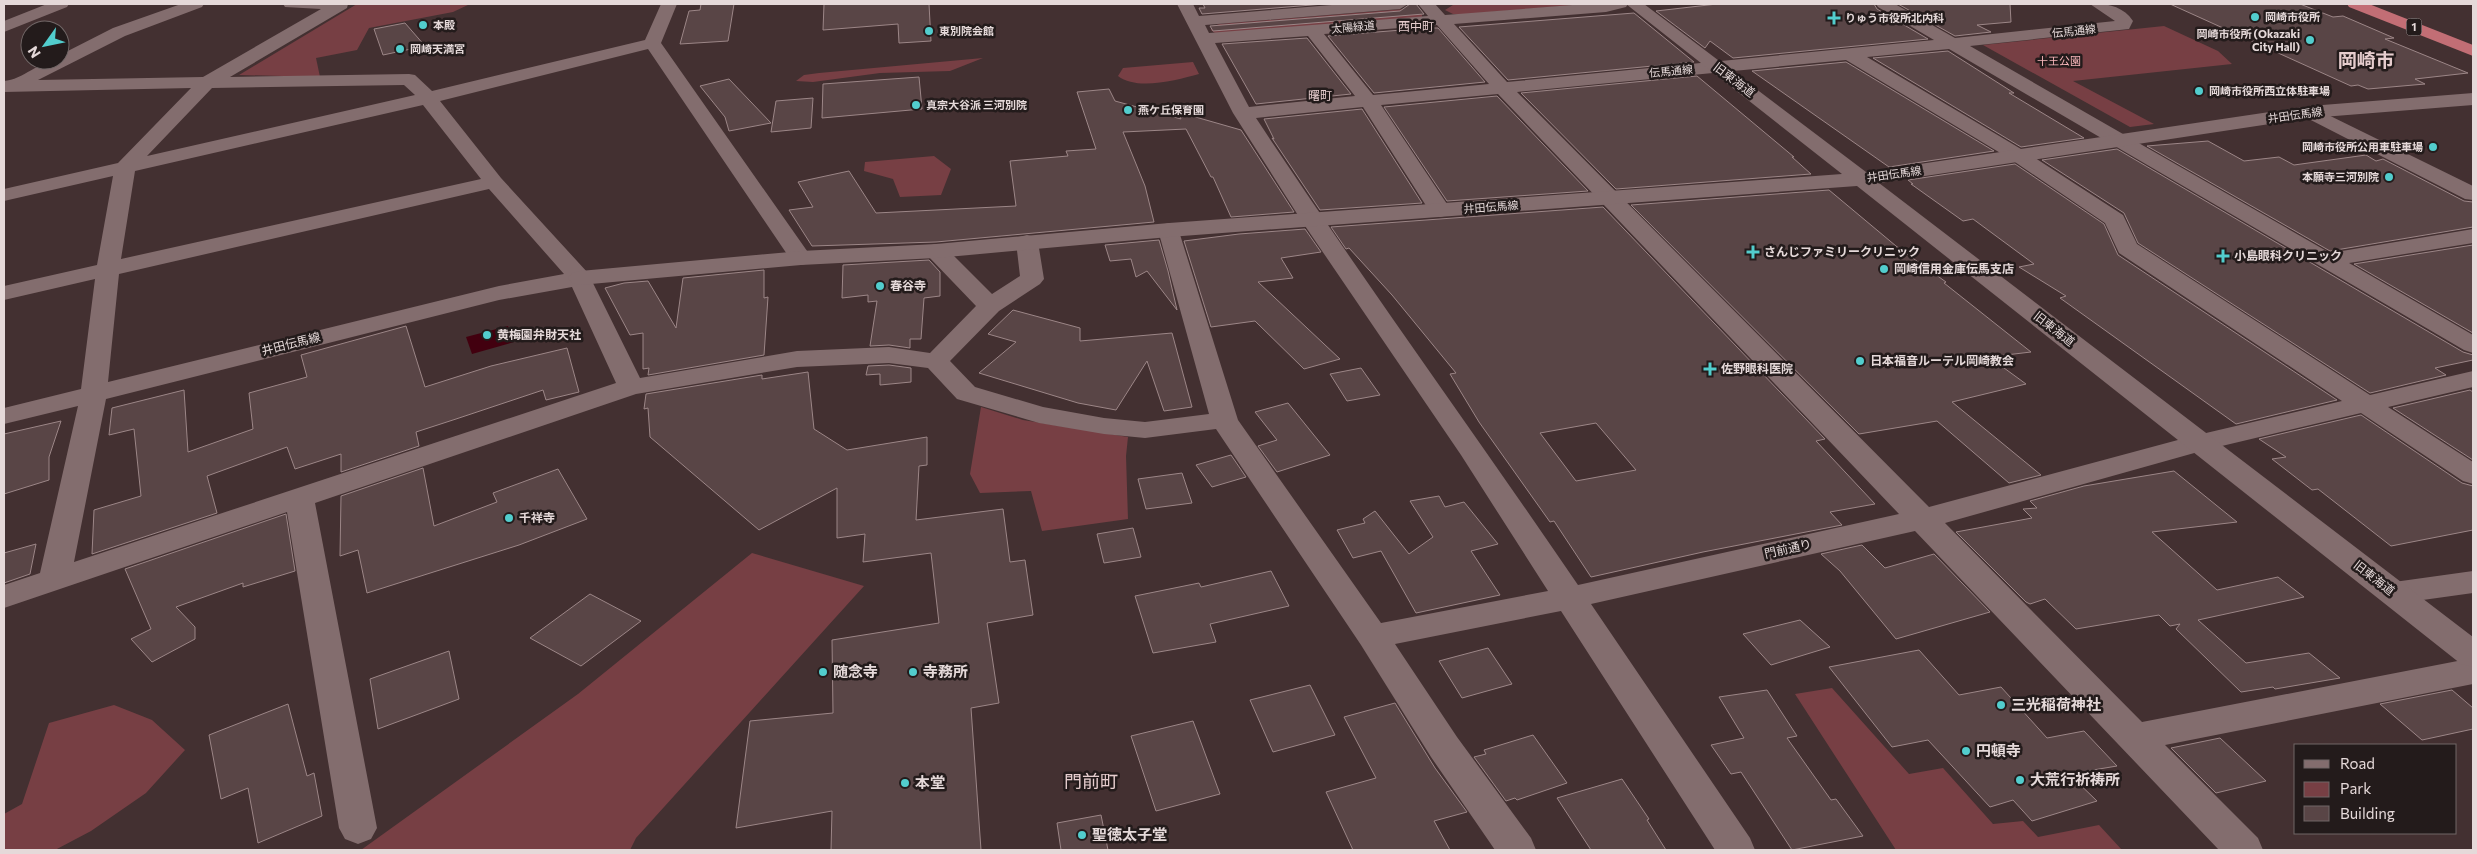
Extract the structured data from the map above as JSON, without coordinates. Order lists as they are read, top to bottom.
{
  "streets": {
    "highway": ["1"],
    "street": [
      "太陽緑道",
      "伝馬通線",
      "旧東海道",
      "井田伝馬線",
      "門前通り"
    ]
  },
  "crossings": [
    ["伝馬通線", "旧東海道"],
    ["旧東海道", "井田伝馬線"],
    ["旧東海道", "門前通り"]
  ],
  "districts": [
    "西中町",
    "岡崎市",
    "曙町",
    "門前町"
  ],
  "parks": ["十王公園"],
  "places": {
    "other": [
      "岡崎市役所",
      "本殿",
      "東別院会館",
      "岡崎市役所 (Okazaki City Hall)",
      "岡崎天満宮",
      "岡崎市役所西立体駐車場",
      "真宗大谷派 三河別院",
      "燕ケ丘保育園",
      "岡崎市役所公用車駐車場",
      "本願寺三河別院",
      "岡崎信用金庫伝馬支店",
      "春谷寺",
      "黄梅園弁財天社",
      "日本福音ルーテル岡崎教会",
      "千祥寺",
      "随念寺",
      "寺務所",
      "三光稲荷神社",
      "円頓寺",
      "大荒行祈祷所",
      "本堂",
      "聖徳太子堂"
    ],
    "health": [
      "りゅう市役所北内科",
      "さんじファミリークリニック",
      "小島眼科クリニック",
      "佐野眼科医院"
    ]
  },
  "legend": ["Road", "Park", "Building"],
  "north": "bottom left"
}
